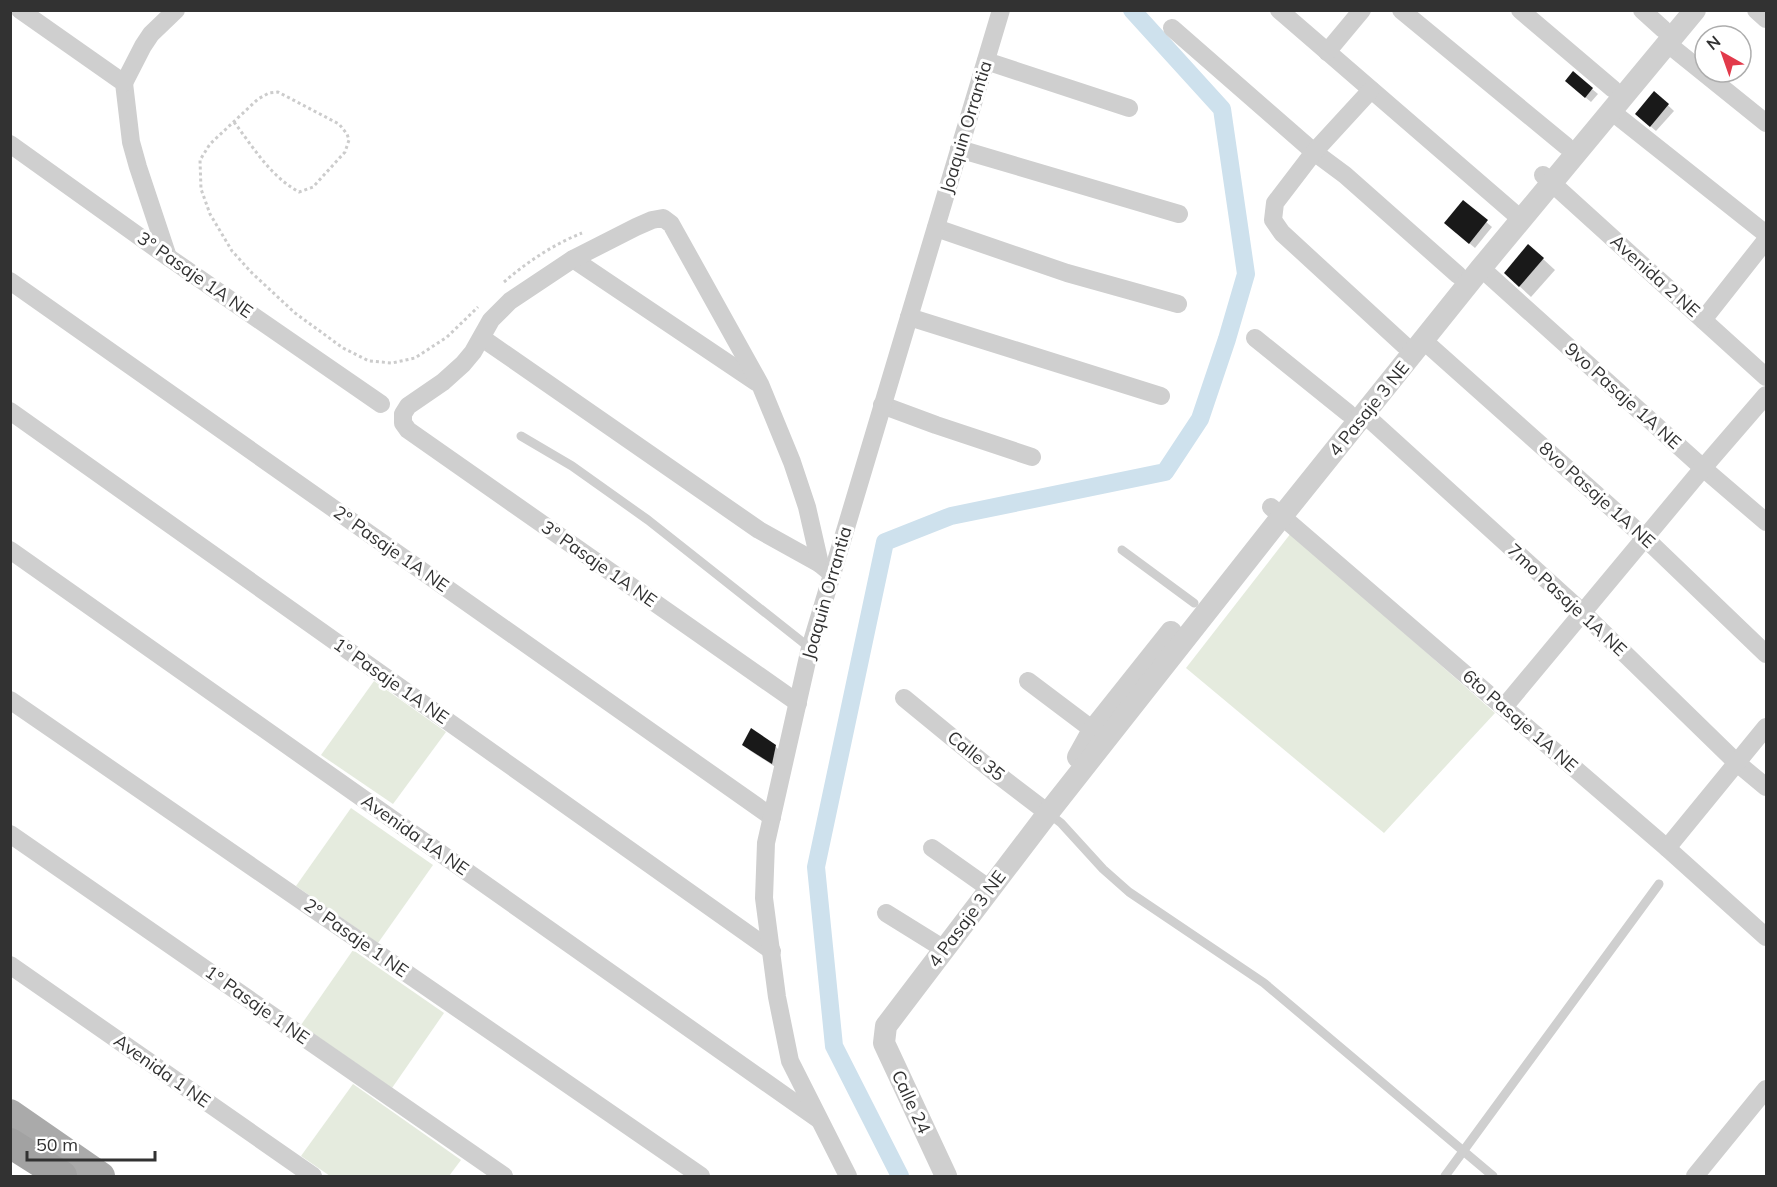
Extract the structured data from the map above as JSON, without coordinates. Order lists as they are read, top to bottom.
{
  "streets": {
    "street": [
      "Joaquin Orrantia",
      "3° Pasaje 1A NE",
      "Avenida 2 NE",
      "9vo Pasaje 1A NE",
      "4 Pasaje 3 NE",
      "8vo Pasaje 1A NE",
      "2° Pasaje 1A NE",
      "7mo Pasaje 1A NE",
      "1° Pasaje 1A NE",
      "6to Pasaje 1A NE",
      "Calle 35",
      "Avenida 1A NE",
      "2° Pasaje 1 NE",
      "1° Pasaje 1 NE",
      "Avenida 1 NE",
      "Calle 24"
    ]
  },
  "crossings": [
    ["Joaquin Orrantia", "3° Pasaje 1A NE"],
    ["Joaquin Orrantia", "2° Pasaje 1A NE"],
    ["Joaquin Orrantia", "1° Pasaje 1A NE"],
    ["Joaquin Orrantia", "Avenida 1A NE"],
    ["Avenida 2 NE", "4 Pasaje 3 NE"],
    ["9vo Pasaje 1A NE", "4 Pasaje 3 NE"],
    ["4 Pasaje 3 NE", "8vo Pasaje 1A NE"],
    ["4 Pasaje 3 NE", "7mo Pasaje 1A NE"],
    ["4 Pasaje 3 NE", "6to Pasaje 1A NE"],
    ["4 Pasaje 3 NE", "Calle 35"],
    ["4 Pasaje 3 NE", "Calle 24"]
  ],
  "scale_bar": "50 m",
  "north": "top left"
}
